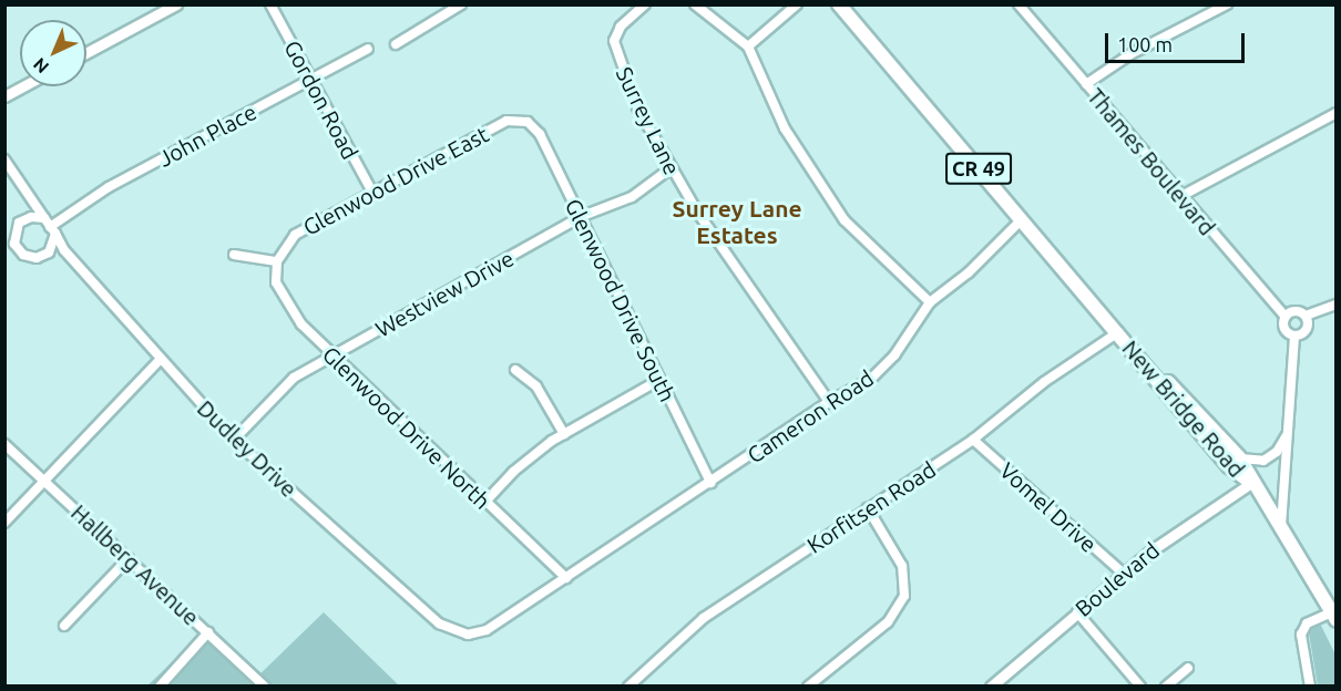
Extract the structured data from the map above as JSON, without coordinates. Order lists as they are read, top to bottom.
{
  "streets": {
    "main road": ["CR 49", "New Bridge Road"],
    "street": [
      "Gordon Road",
      "Surrey Lane",
      "John Place",
      "Thames Boulevard",
      "Glenwood Drive East",
      "Westview Drive",
      "Glenwood Drive South",
      "Cameron Road",
      "Glenwood Drive North",
      "Dudley Drive",
      "Korfitsen Road",
      "Vomel Drive",
      "Hallberg Avenue",
      "Boulevard"
    ]
  },
  "crossings": [
    ["Gordon Road", "John Place"],
    ["Gordon Road", "Glenwood Drive East"],
    ["Surrey Lane", "Westview Drive"],
    ["Surrey Lane", "Cameron Road"],
    ["John Place", "Dudley Drive"],
    ["CR 49", "New Bridge Road"],
    ["Glenwood Drive East", "Glenwood Drive South"],
    ["Glenwood Drive East", "Glenwood Drive North"],
    ["Westview Drive", "Glenwood Drive South"],
    ["Westview Drive", "Glenwood Drive North"],
    ["Westview Drive", "Dudley Drive"],
    ["Glenwood Drive South", "Cameron Road"],
    ["New Bridge Road", "Cameron Road"],
    ["New Bridge Road", "Korfitsen Road"],
    ["New Bridge Road", "Boulevard"],
    ["Cameron Road", "Glenwood Drive North"],
    ["Cameron Road", "Dudley Drive"],
    ["Korfitsen Road", "Vomel Drive"],
    ["Vomel Drive", "Boulevard"]
  ],
  "districts": ["Surrey Lane Estates"],
  "scale_bar": "100 m",
  "north": "bottom left"
}
